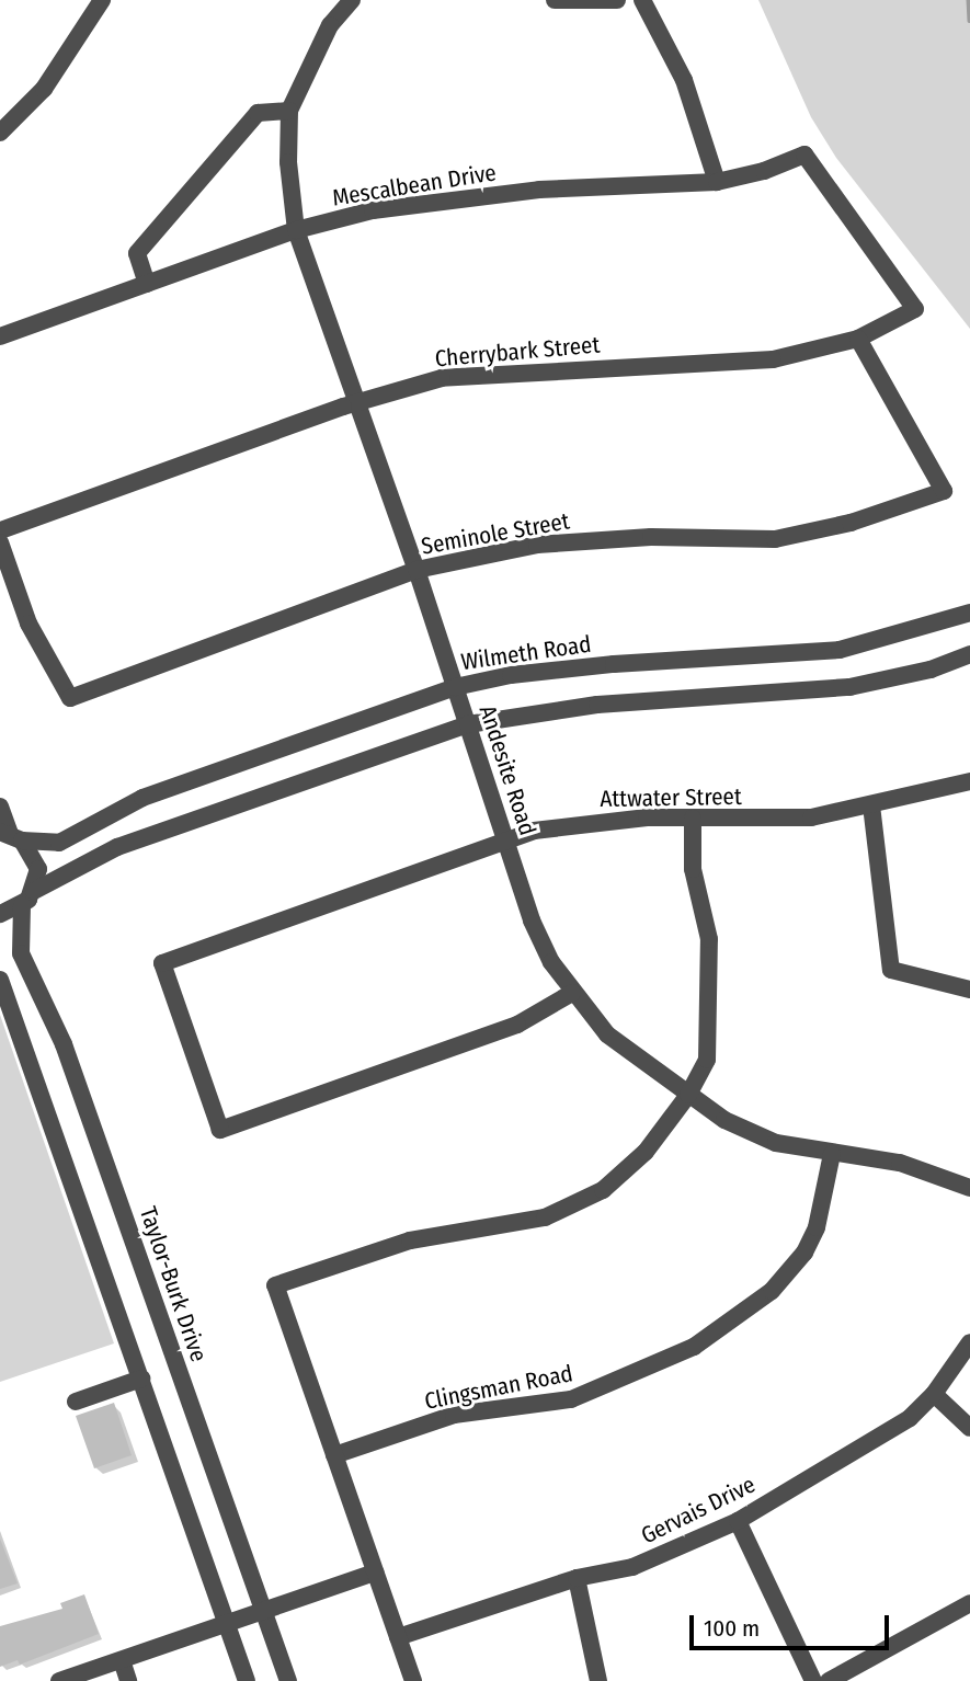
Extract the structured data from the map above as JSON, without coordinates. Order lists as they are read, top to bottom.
{
  "streets": {
    "street": [
      "Mescalbean Drive",
      "Cherrybark Street",
      "Seminole Street",
      "Wilmeth Road",
      "Andesite Road",
      "Attwater Street",
      "Taylor-Burk Drive",
      "Clingsman Road",
      "Gervais Drive"
    ]
  },
  "crossings": [
    ["Mescalbean Drive", "Cherrybark Street"],
    ["Mescalbean Drive", "Andesite Road"],
    ["Cherrybark Street", "Seminole Street"],
    ["Cherrybark Street", "Andesite Road"],
    ["Seminole Street", "Andesite Road"],
    ["Wilmeth Road", "Andesite Road"],
    ["Andesite Road", "Attwater Street"],
    ["Andesite Road", "Clingsman Road"]
  ],
  "scale_bar": "100 m"
}
